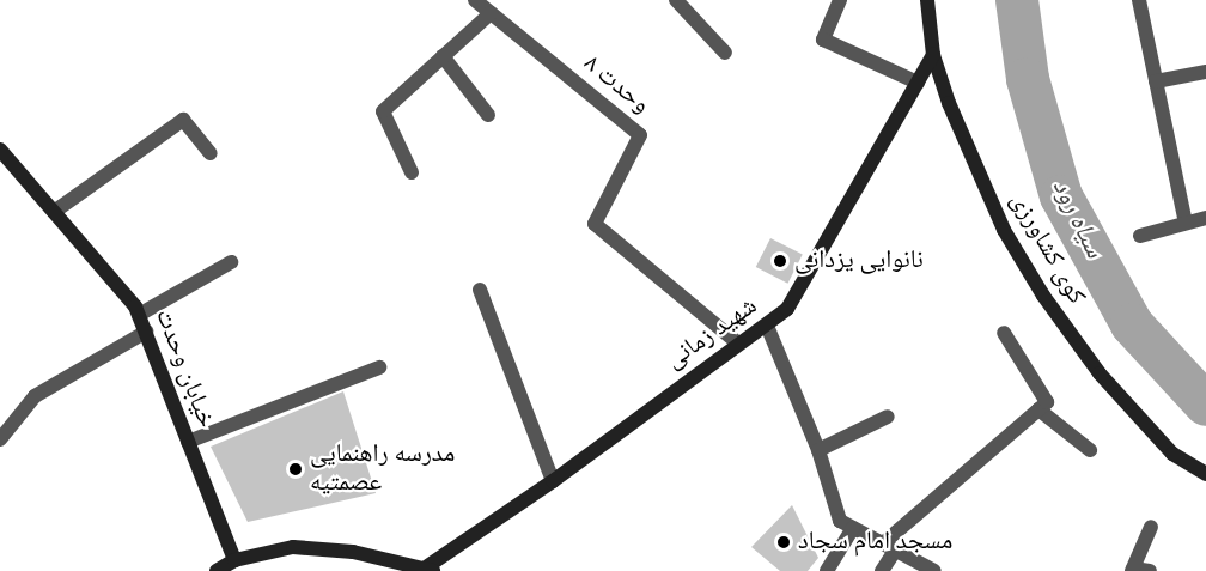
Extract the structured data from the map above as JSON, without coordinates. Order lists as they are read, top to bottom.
{
  "streets": {
    "street": [
      "وحدت ۸",
      "کوی کشاورزی",
      "شهید زمانی",
      "خیابان وحدت"
    ]
  },
  "crossings": [
    ["وحدت ۸", "شهید زمانی"],
    ["کوی کشاورزی", "شهید زمانی"]
  ],
  "water": ["سیاه رود"],
  "places": ["نانوایی یزدانی", "مدرسه راهنمایی عصمتیه", "مسجد امام سجاد"]
}
